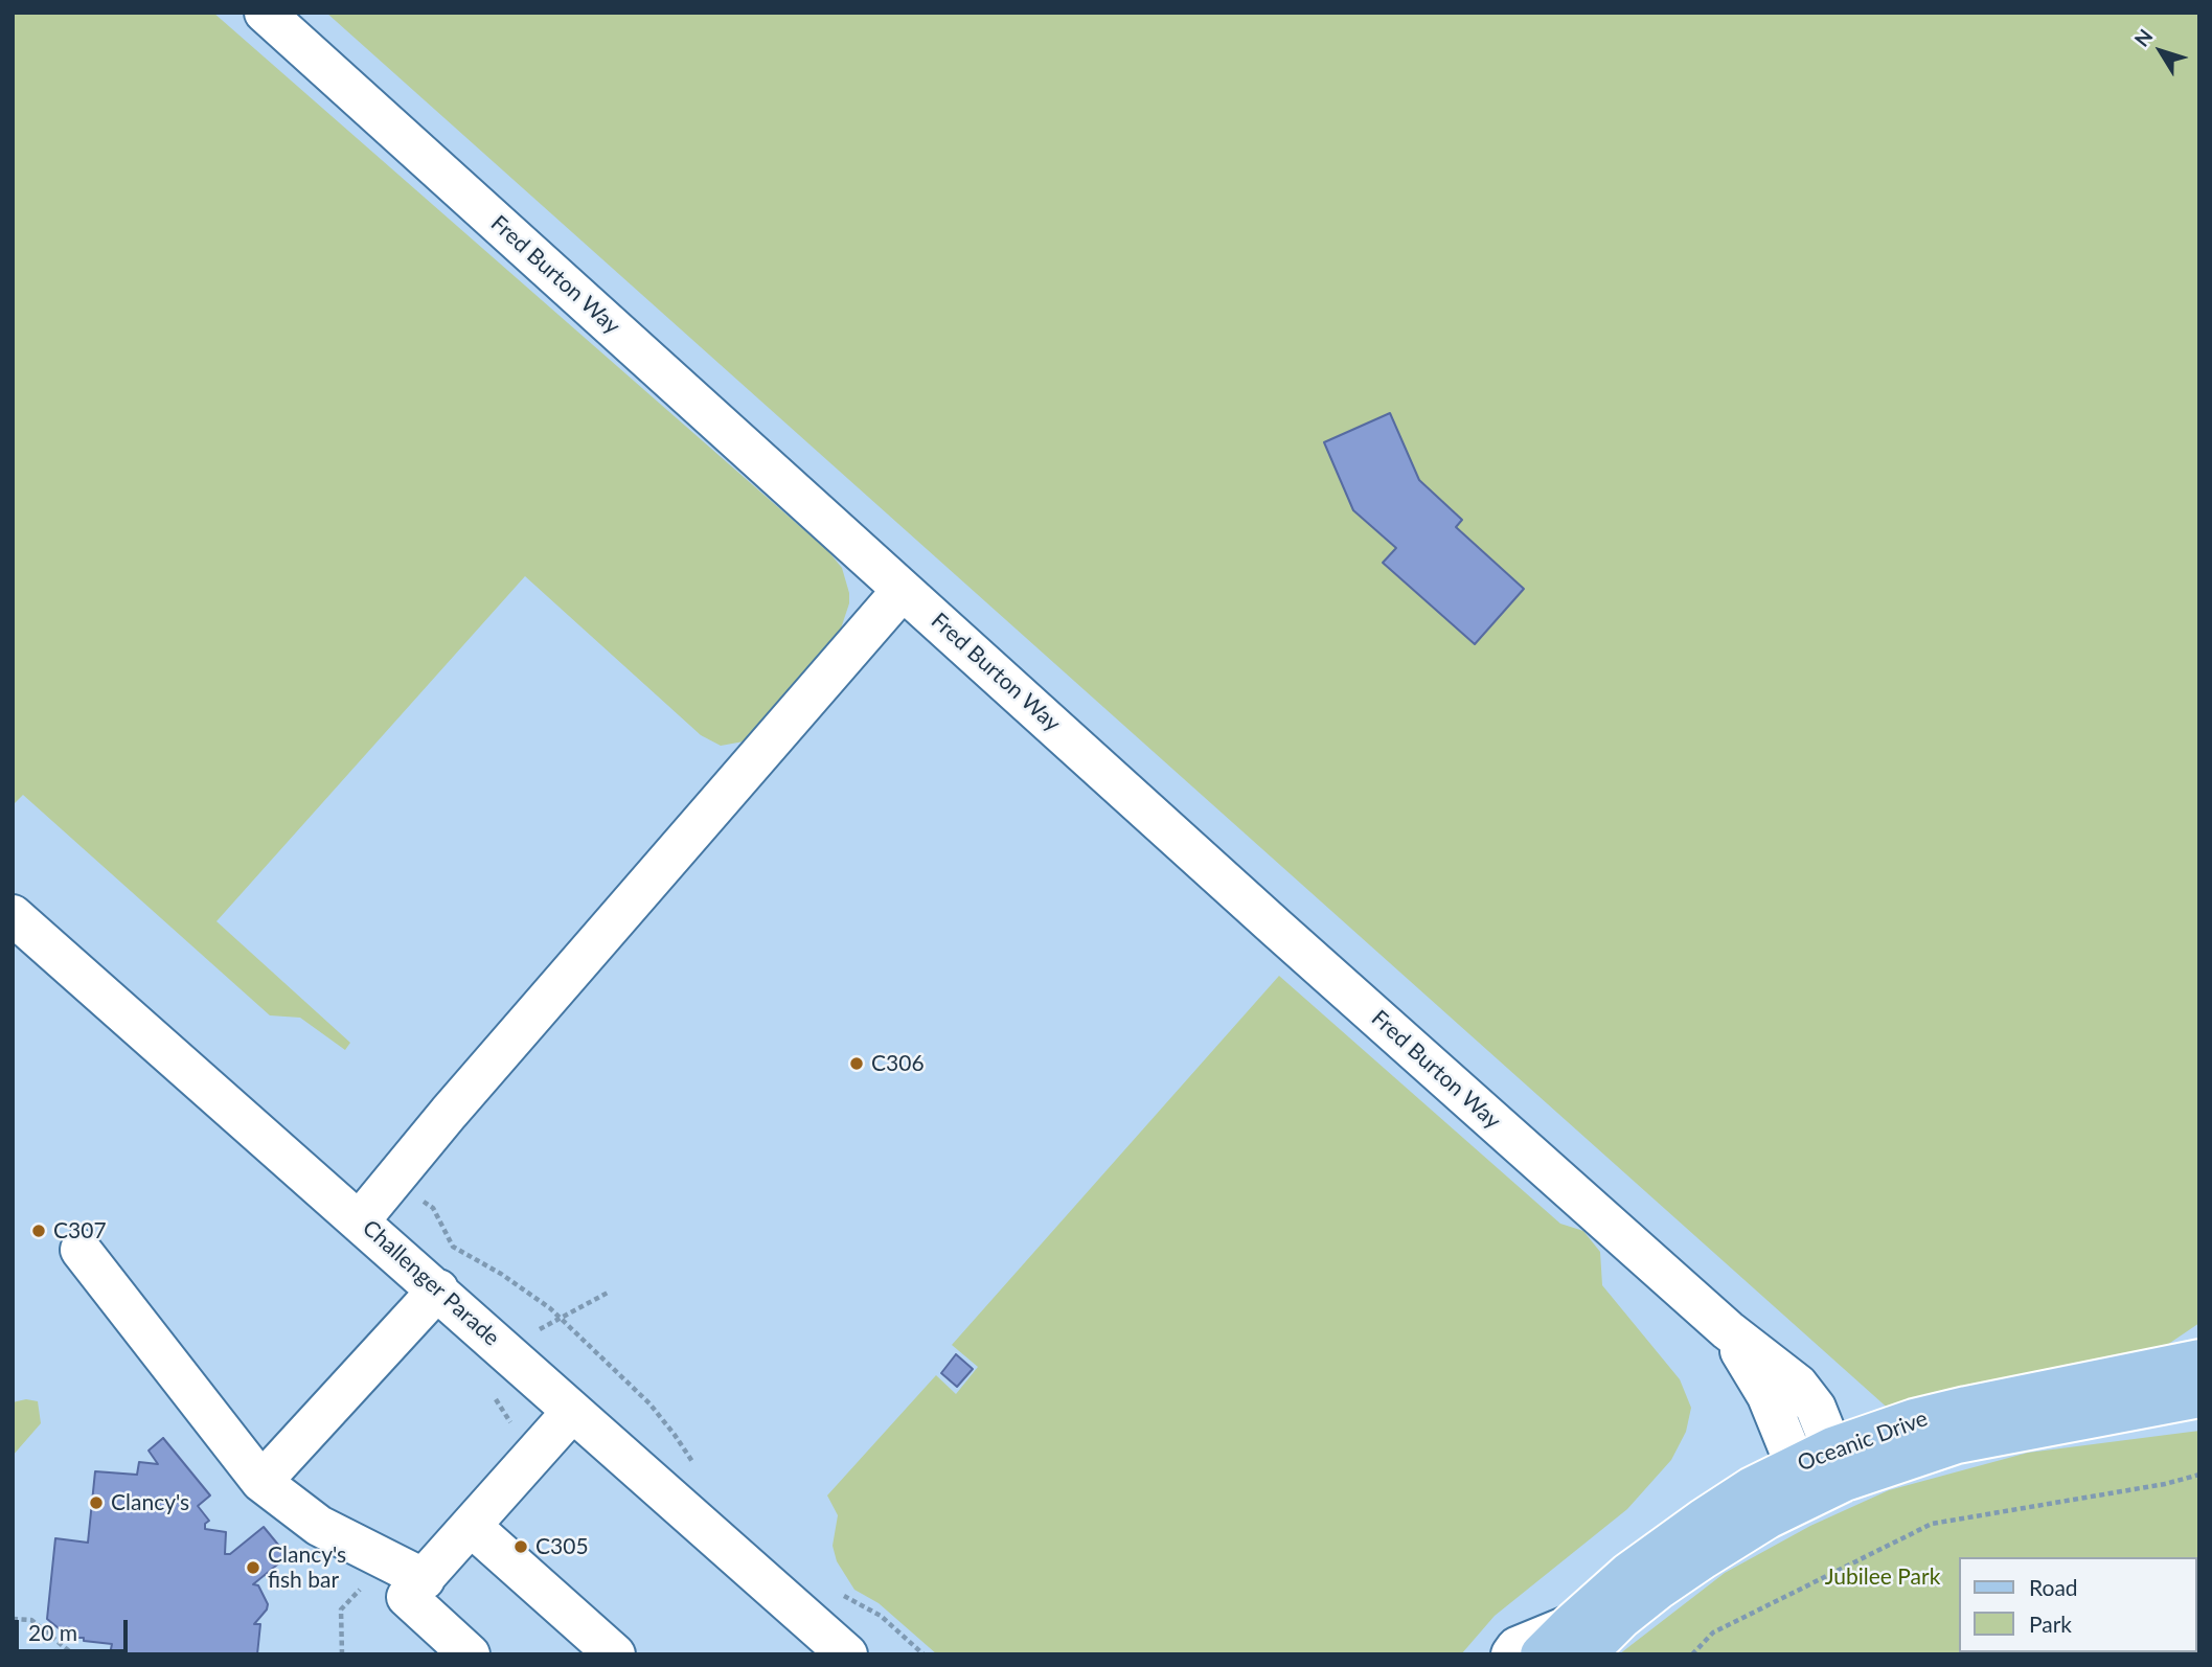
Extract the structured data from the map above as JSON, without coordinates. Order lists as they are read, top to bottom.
{
  "streets": {
    "main road": ["Oceanic Drive"],
    "street": ["Fred Burton Way", "Challenger Parade"]
  },
  "crossings": [
    ["Fred Burton Way", "Oceanic Drive"]
  ],
  "parks": ["Jubilee Park"],
  "places": [
    "C306",
    "C307",
    "Clancy's",
    "C305",
    "Clancy's fish bar"
  ],
  "legend": ["Road", "Park"],
  "scale_bar": "20 m",
  "north": "top left"
}
